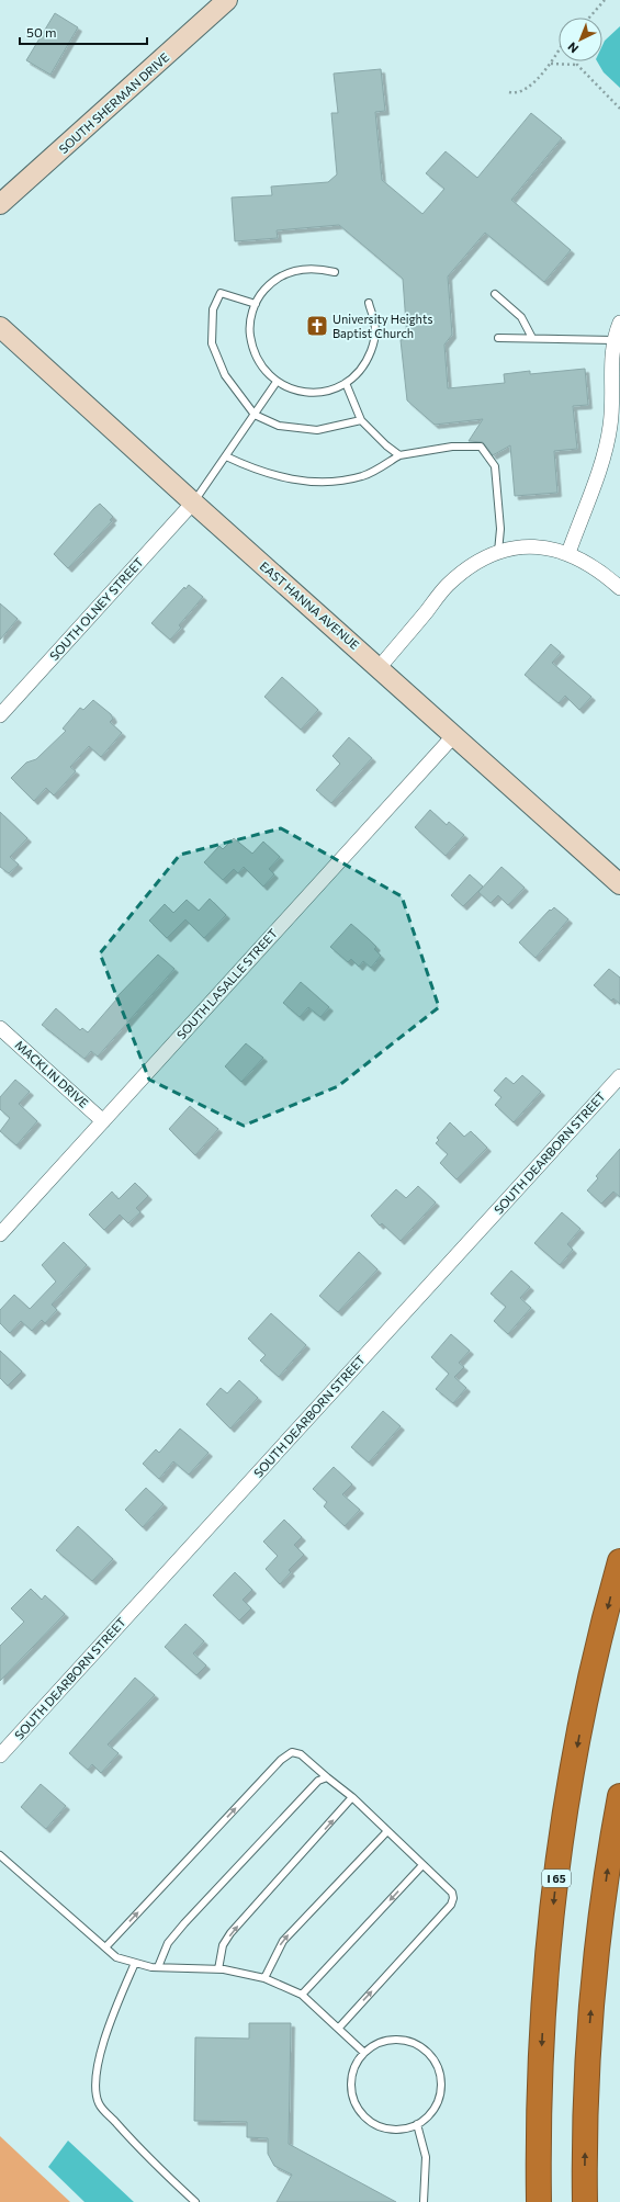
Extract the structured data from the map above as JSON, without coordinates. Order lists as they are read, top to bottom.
{
  "streets": {
    "highway": ["I 65"],
    "main road": ["SOUTH SHERMAN DRIVE", "EAST HANNA AVENUE"],
    "street": [
      "SOUTH OLNEY STREET",
      "SOUTH LASALLE STREET",
      "MACKLIN DRIVE",
      "SOUTH DEARBORN STREET"
    ]
  },
  "crossings": [
    ["EAST HANNA AVENUE", "SOUTH OLNEY STREET"],
    ["EAST HANNA AVENUE", "SOUTH LASALLE STREET"],
    ["SOUTH LASALLE STREET", "MACKLIN DRIVE"]
  ],
  "places": {
    "church": ["University Heights Baptist Church"]
  },
  "scale_bar": "50 m",
  "north": "bottom left"
}
